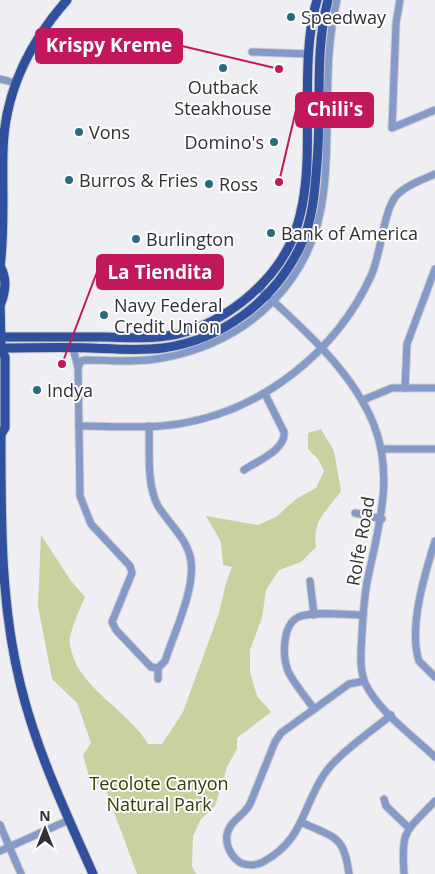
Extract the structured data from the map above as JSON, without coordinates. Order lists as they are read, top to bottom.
{
  "streets": {
    "street": ["Rolfe Road"]
  },
  "parks": ["Tecolote Canyon Natural Park"],
  "places": [
    "Speedway",
    "Outback Steakhouse",
    "Krispy Kreme",
    "Vons",
    "Domino's",
    "Burros & Fries",
    "Chili's",
    "Ross",
    "Bank of America",
    "Burlington",
    "Navy Federal Credit Union",
    "La Tiendita",
    "Indya"
  ],
  "north": "top"
}
